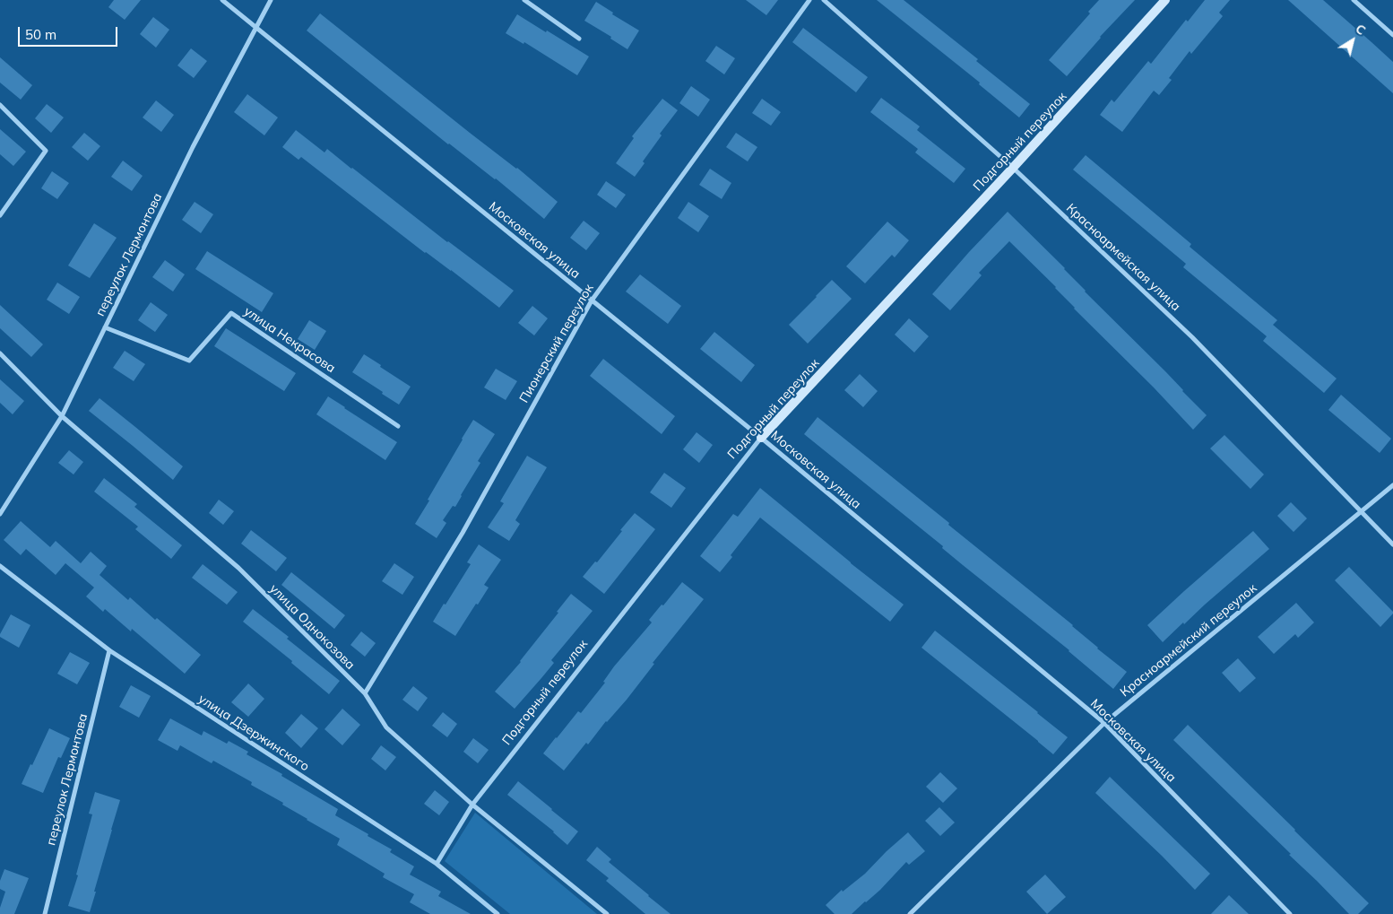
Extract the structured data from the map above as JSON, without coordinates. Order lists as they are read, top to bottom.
{
  "streets": {
    "main road": ["Подгорный переулок"],
    "street": [
      "Московская улица",
      "переулок Лермонтова",
      "Красноармейская улица",
      "улица Некрасова",
      "Пионерский переулок",
      "улица Однокозова",
      "Красноармейский переулок",
      "улица Дзержинского"
    ]
  },
  "crossings": [
    ["Подгорный переулок", "Московская улица"],
    ["Подгорный переулок", "Красноармейская улица"],
    ["Подгорный переулок", "улица Однокозова"],
    ["Подгорный переулок", "улица Дзержинского"],
    ["Московская улица", "переулок Лермонтова"],
    ["Московская улица", "Пионерский переулок"],
    ["Московская улица", "Красноармейский переулок"],
    ["переулок Лермонтова", "улица Некрасова"],
    ["переулок Лермонтова", "улица Однокозова"],
    ["переулок Лермонтова", "улица Дзержинского"],
    ["Красноармейская улица", "Красноармейский переулок"],
    ["Пионерский переулок", "улица Однокозова"]
  ],
  "scale_bar": "50 m",
  "north": "top right"
}
